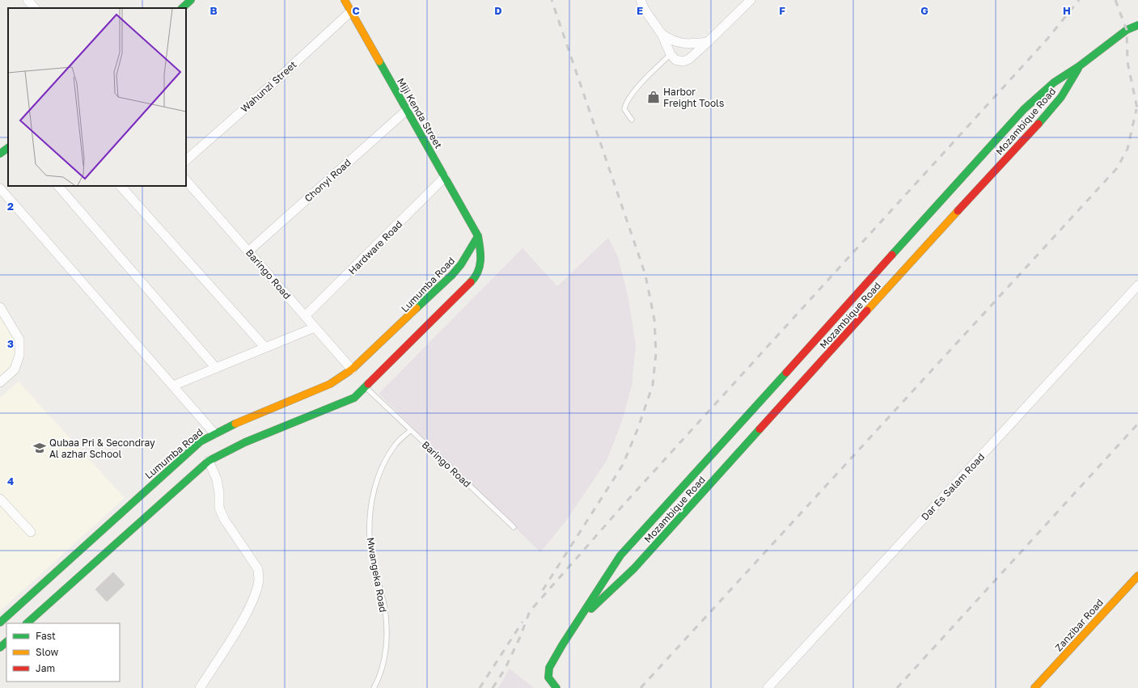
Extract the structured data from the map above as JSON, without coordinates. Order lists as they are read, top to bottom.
{
  "streets": {
    "main road": [
      "Miji Kenda Street",
      "Mozambique Road",
      "Lumumba Road",
      "Zanzibar Road"
    ],
    "street": [
      "Wahunzi Street",
      "Chonyi Road",
      "Hardware Road",
      "Baringo Road",
      "Dar Es Salam Road"
    ],
    "lane": ["Mwangeka Road"]
  },
  "crossings": [
    ["Wahunzi Street", "Miji Kenda Street"],
    ["Miji Kenda Street", "Chonyi Road"],
    ["Miji Kenda Street", "Hardware Road"],
    ["Miji Kenda Street", "Lumumba Road"],
    ["Chonyi Road", "Baringo Road"],
    ["Hardware Road", "Baringo Road"],
    ["Baringo Road", "Lumumba Road"],
    ["Baringo Road", "Mwangeka Road"]
  ],
  "places": {
    "shop": ["Harbor Freight Tools"],
    "school or university": ["Qubaa Pri & Secondray Al azhar School"]
  },
  "legend": ["Fast", "Slow", "Jam"],
  "grid": {
    "columns": [
      "B",
      "C",
      "D",
      "E",
      "F",
      "G",
      "H"
    ],
    "rows": ["2", "3", "4"]
  }
}
